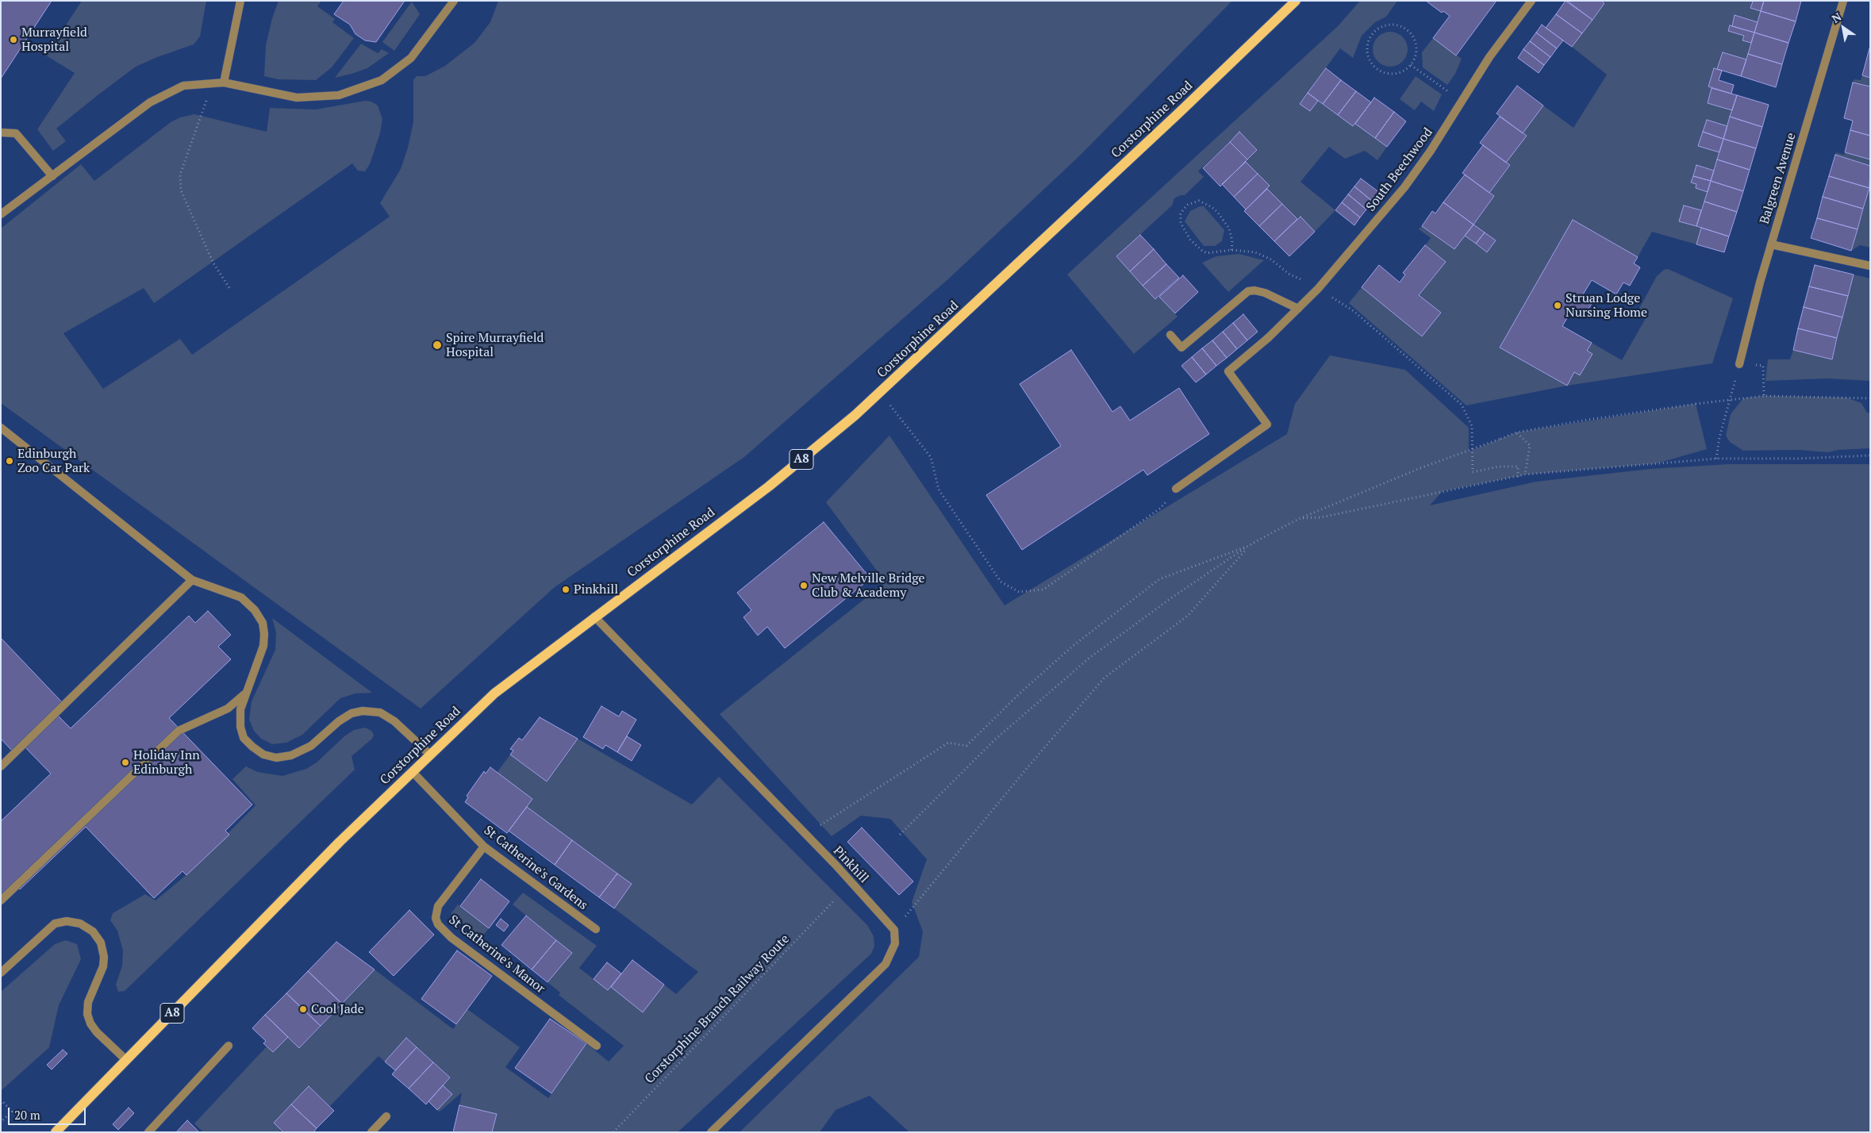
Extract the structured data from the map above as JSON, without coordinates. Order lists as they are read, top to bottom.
{
  "streets": {
    "main road": ["Corstorphine Road", "A8"],
    "street": [
      "South Beechwood",
      "Balgreen Avenue",
      "Pinkhill",
      "St Catherine's Gardens",
      "St Catherine's Manor"
    ],
    "path": ["Corstorphine Branch Railway Route"]
  },
  "crossings": [
    ["Corstorphine Road", "Pinkhill"],
    ["Corstorphine Road", "St Catherine's Gardens"],
    ["St Catherine's Gardens", "St Catherine's Manor"]
  ],
  "places": [
    "Murrayfield Hospital",
    "Struan Lodge Nursing Home",
    "Spire Murrayfield Hospital",
    "Edinburgh Zoo Car Park",
    "New Melville Bridge Club & Academy",
    "Pinkhill",
    "Holiday Inn Edinburgh",
    "Cool Jade"
  ],
  "scale_bar": "20 m",
  "north": "top left"
}
